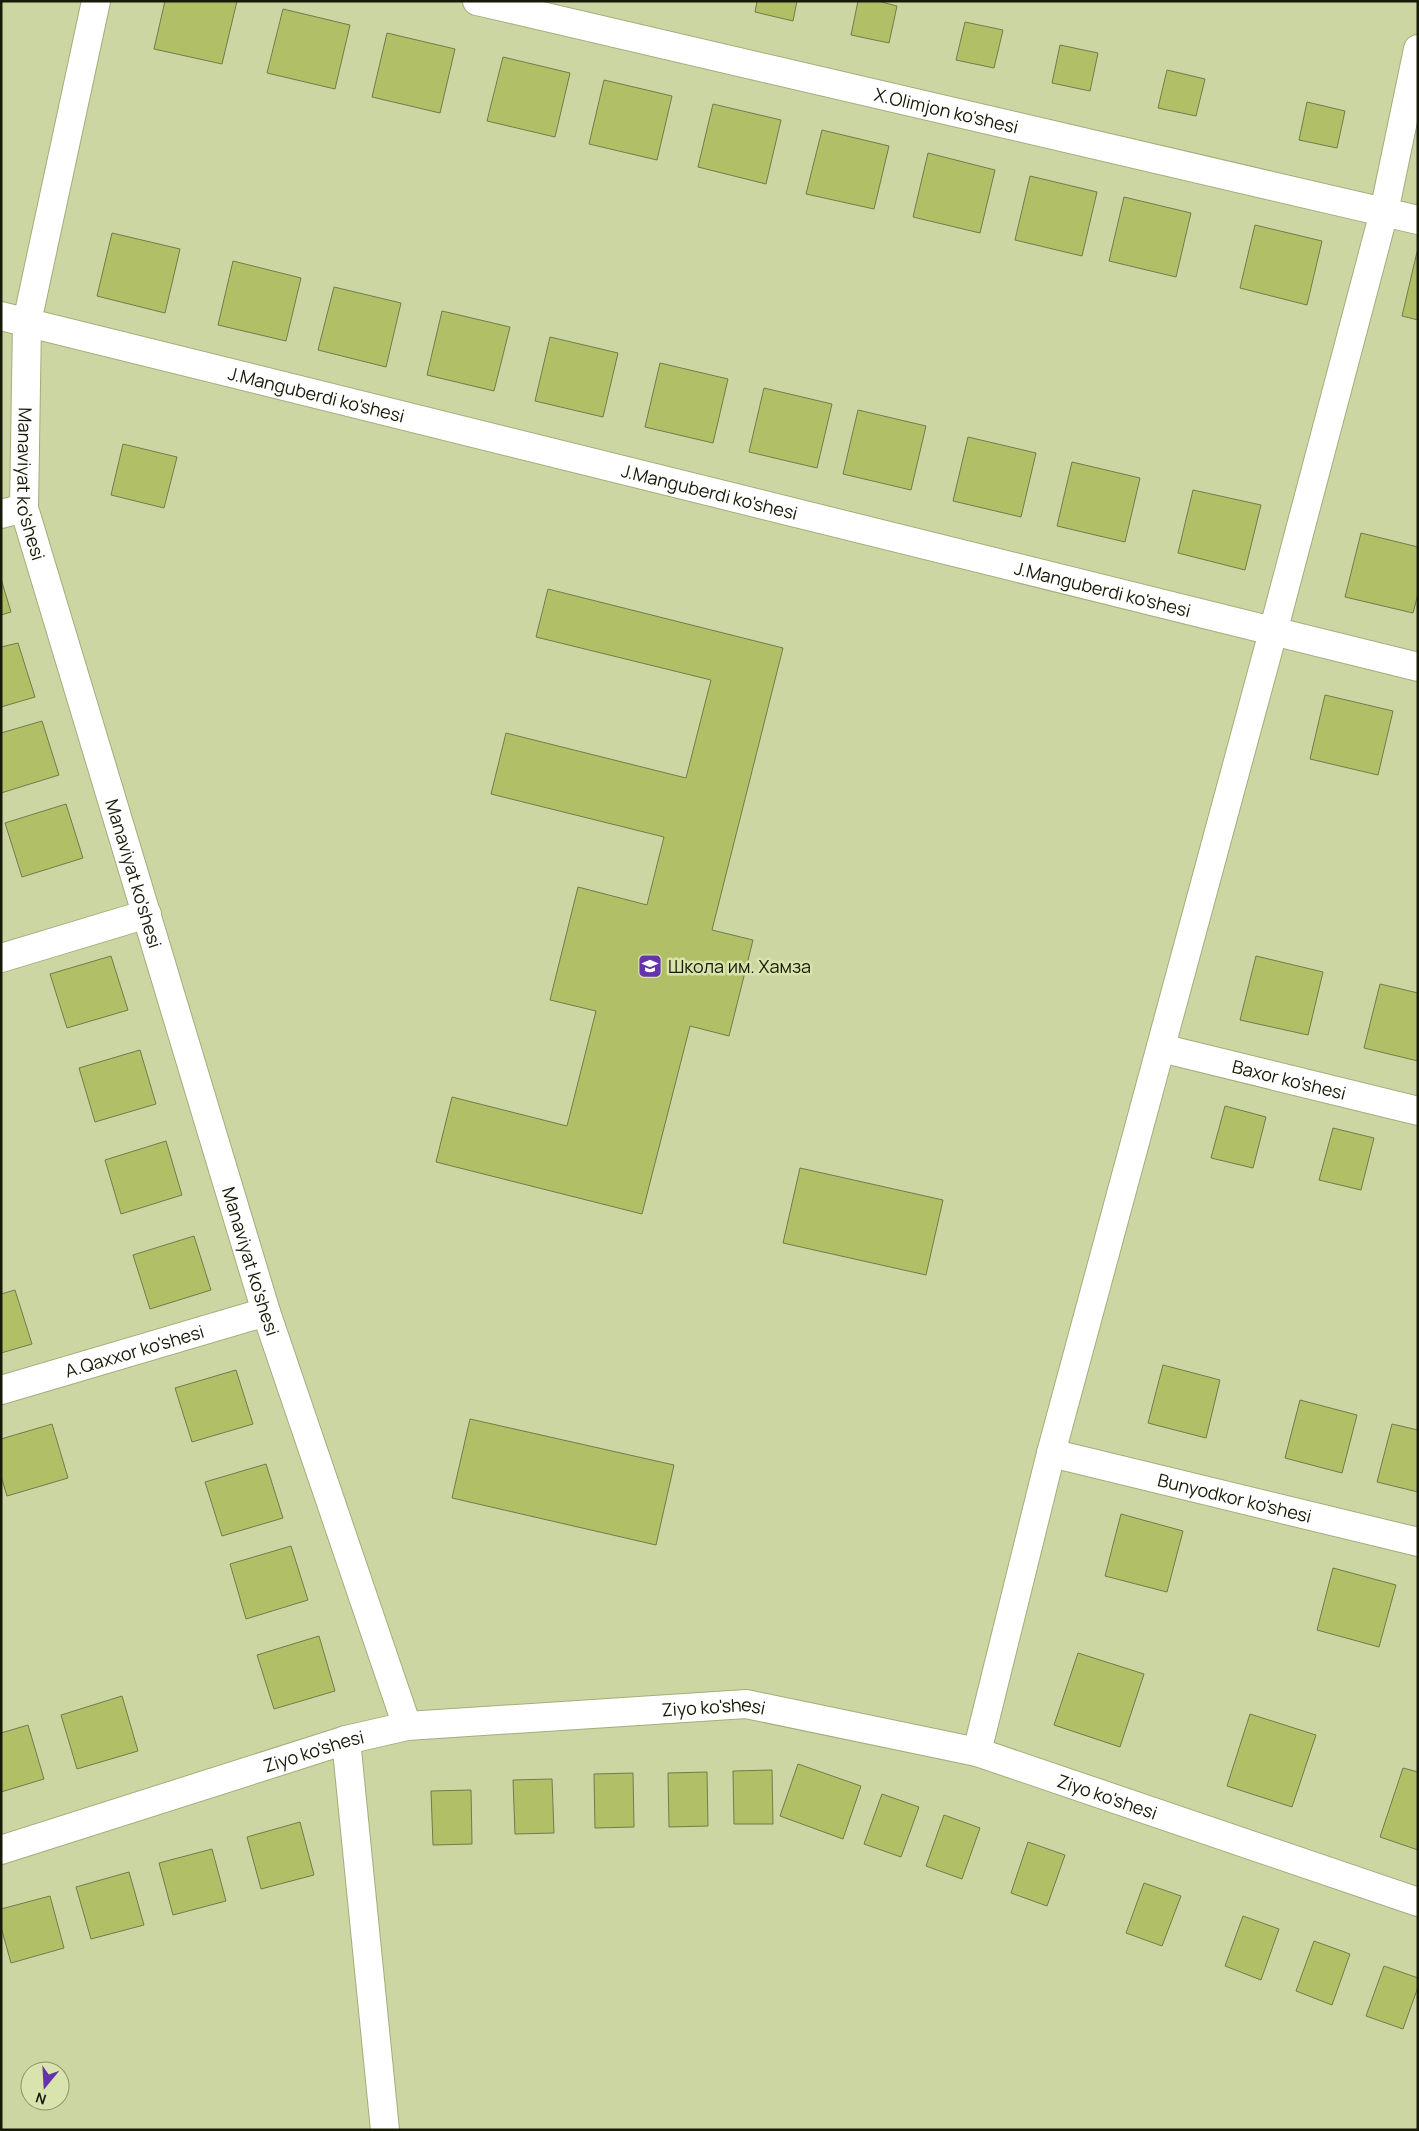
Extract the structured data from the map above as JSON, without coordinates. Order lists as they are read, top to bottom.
{
  "streets": {
    "street": [
      "X.Olimjon ko'shesi",
      "J.Manguberdi ko'shesi",
      "Manaviyat ko'shesi",
      "Baxor ko'shesi",
      "A.Qaxxor ko'shesi",
      "Bunyodkor ko'shesi",
      "Ziyo ko'shesi"
    ]
  },
  "crossings": [
    ["J.Manguberdi ko'shesi", "Manaviyat ko'shesi"],
    ["Manaviyat ko'shesi", "A.Qaxxor ko'shesi"],
    ["Manaviyat ko'shesi", "Ziyo ko'shesi"]
  ],
  "places": {
    "school or university": ["Школа им. Хамза"]
  },
  "north": "bottom"
}
